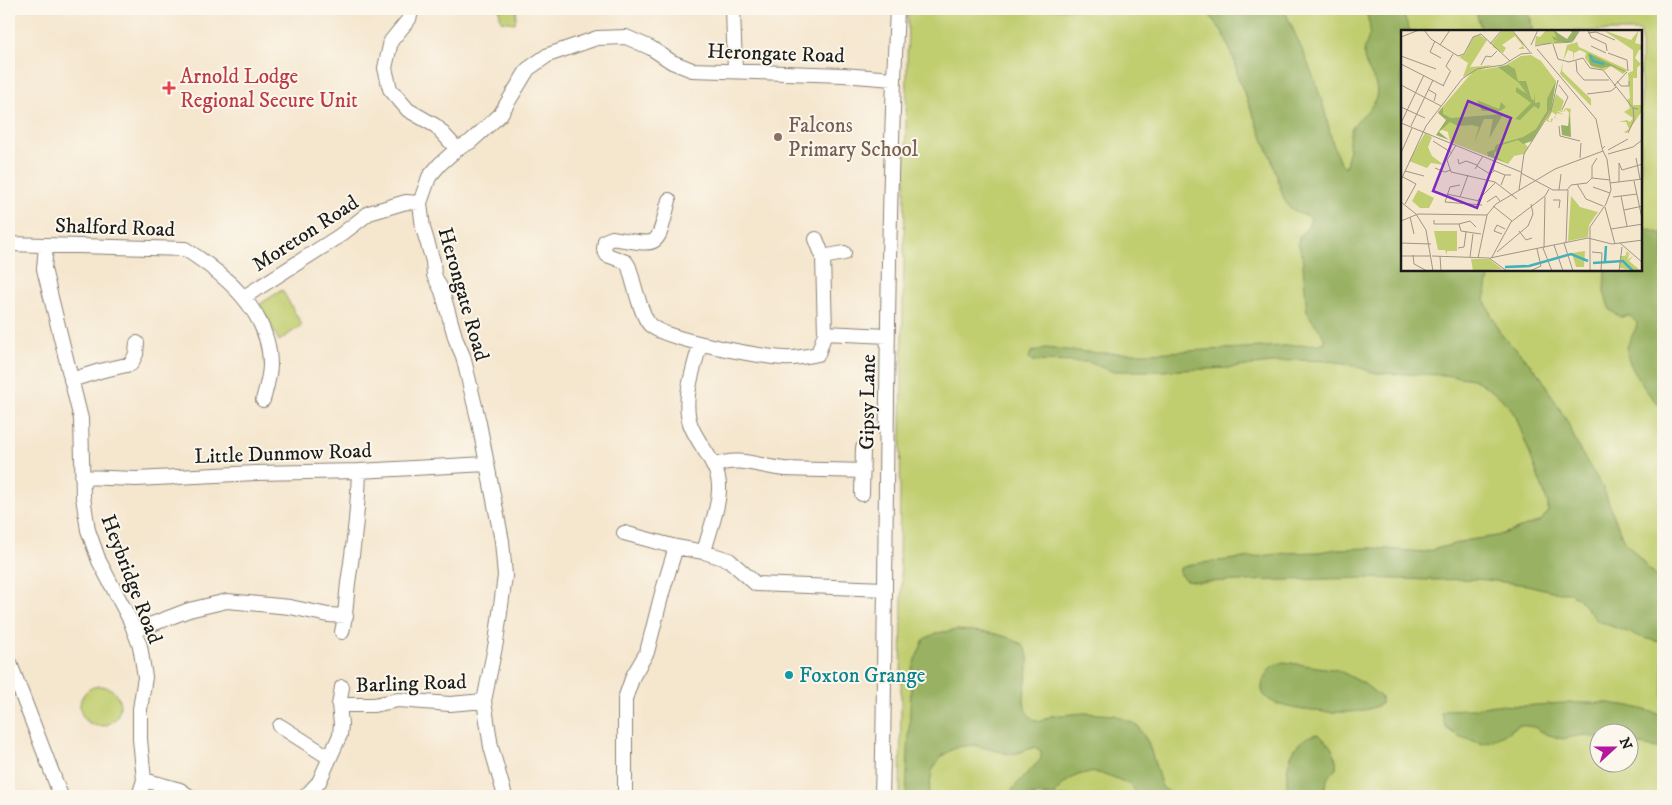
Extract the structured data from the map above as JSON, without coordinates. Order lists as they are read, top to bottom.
{
  "streets": {
    "street": [
      "Herongate Road",
      "Shalford Road",
      "Moreton Road",
      "Gipsy Lane",
      "Little Dunmow Road",
      "Heybridge Road",
      "Barling Road"
    ]
  },
  "crossings": [
    ["Herongate Road", "Moreton Road"],
    ["Herongate Road", "Gipsy Lane"],
    ["Herongate Road", "Little Dunmow Road"],
    ["Herongate Road", "Barling Road"],
    ["Shalford Road", "Moreton Road"],
    ["Shalford Road", "Heybridge Road"],
    ["Little Dunmow Road", "Heybridge Road"]
  ],
  "places": {
    "health": ["Arnold Lodge Regional Secure Unit"],
    "other": ["Falcons Primary School", "Foxton Grange"]
  },
  "north": "right"
}
